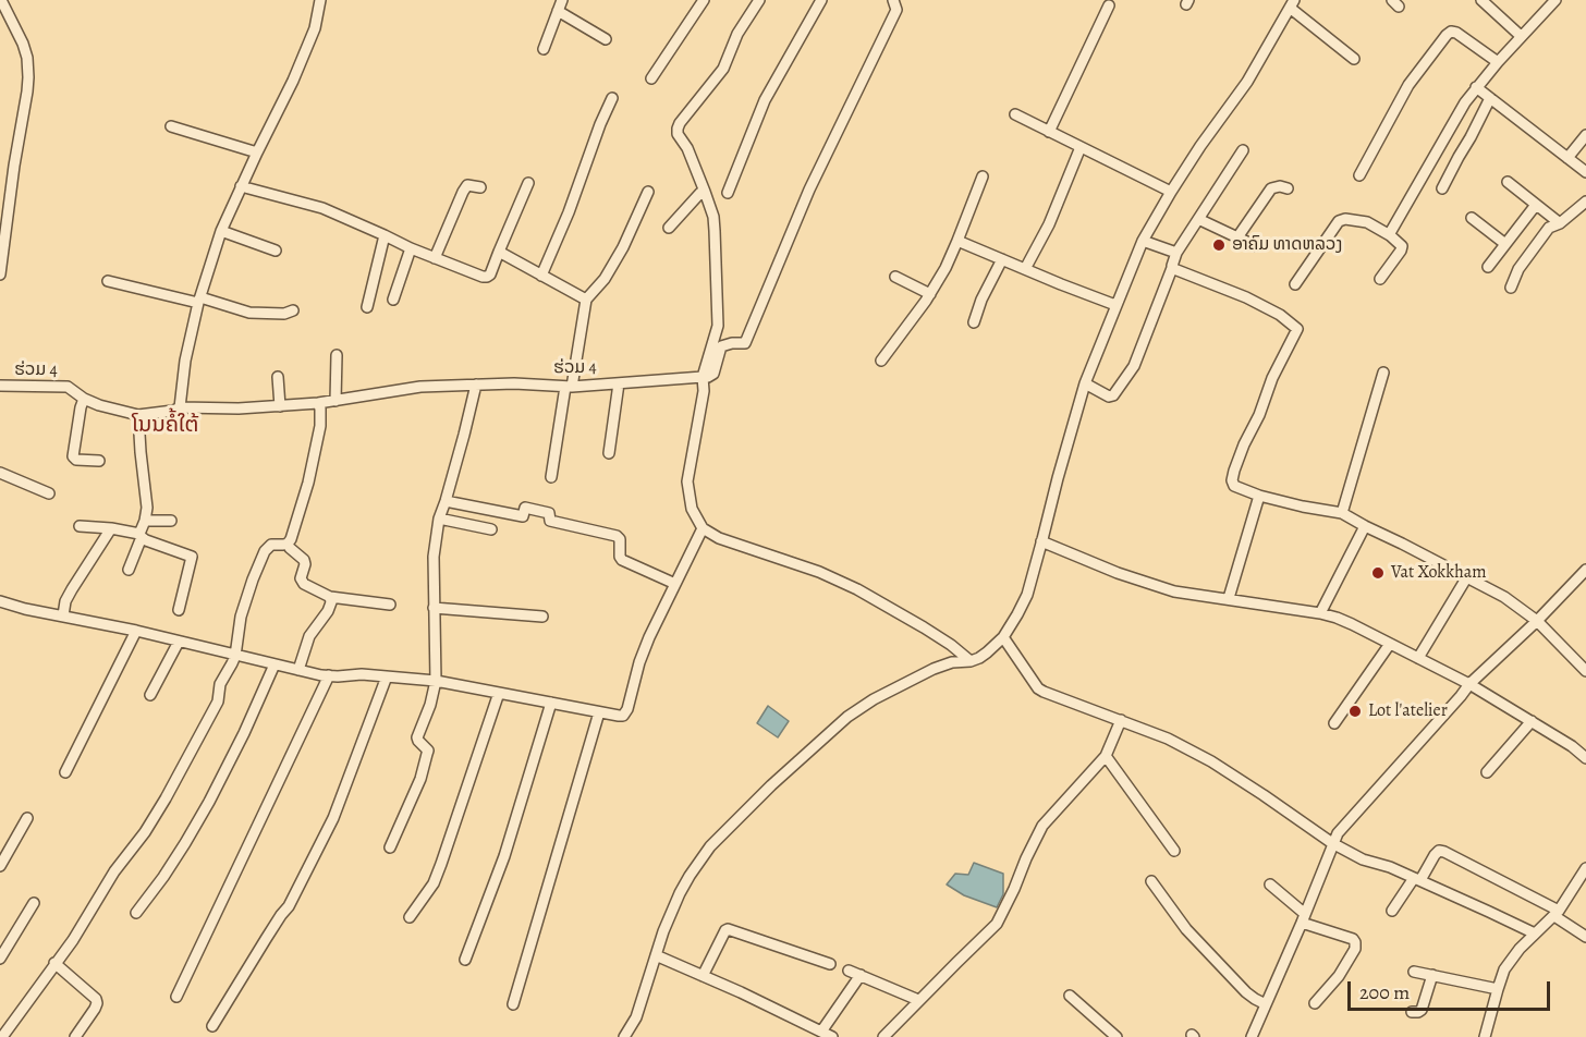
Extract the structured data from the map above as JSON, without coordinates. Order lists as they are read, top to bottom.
{
  "streets": {
    "street": ["ຮ່ວມ 4"]
  },
  "districts": ["ໂນນຄໍ້ໃຕ້"],
  "places": ["ອາຄົມ ທາດຫລວງ", "Vat Xokkham", "Lot l'atelier"],
  "scale_bar": "200 m"
}
